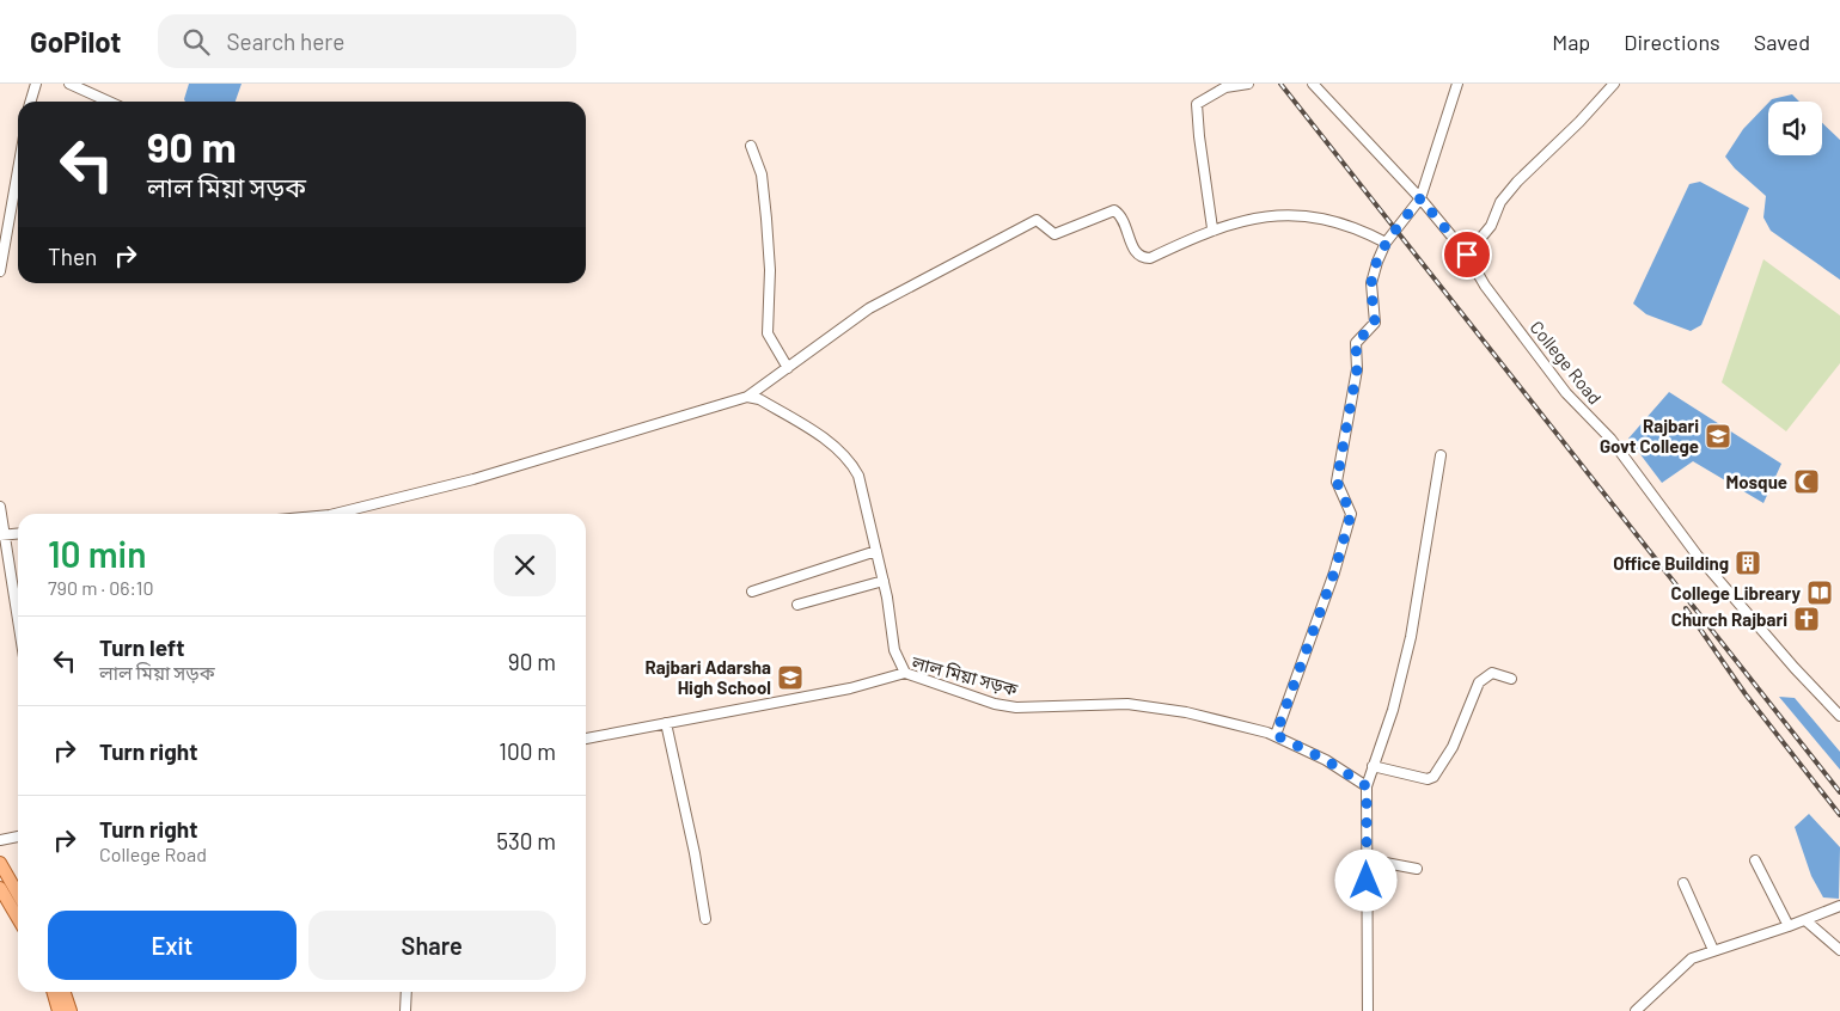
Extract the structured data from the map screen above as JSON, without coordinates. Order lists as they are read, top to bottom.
{
  "streets": {
    "street": ["College Road", "লাল মিয়া সড়ক"]
  },
  "places": {
    "school or university": ["Rajbari Govt College", "Rajbari Adarsha High School"],
    "mosque": ["Mosque"],
    "building": ["Office Building"],
    "library": ["College Libreary"],
    "church": ["Church Rajbari"]
  },
  "page": {
    "header": "GoPilot",
    "search": "Search here",
    "nav": ["Map", "Directions", "Saved"],
    "turn": ["90 m", "লাল মিয়া সড়ক"],
    "then": "Then",
    "heading": ["10 min", "790 m · 06:10"],
    "list": [
      {
        "name": "Turn left",
        "note": "লাল মিয়া সড়ক",
        "value": "90 m"
      },
      {
        "name": "Turn right",
        "value": "100 m"
      },
      {
        "name": "Turn right",
        "note": "College Road",
        "value": "530 m"
      }
    ],
    "buttons": ["Exit", "Share"]
  }
}
